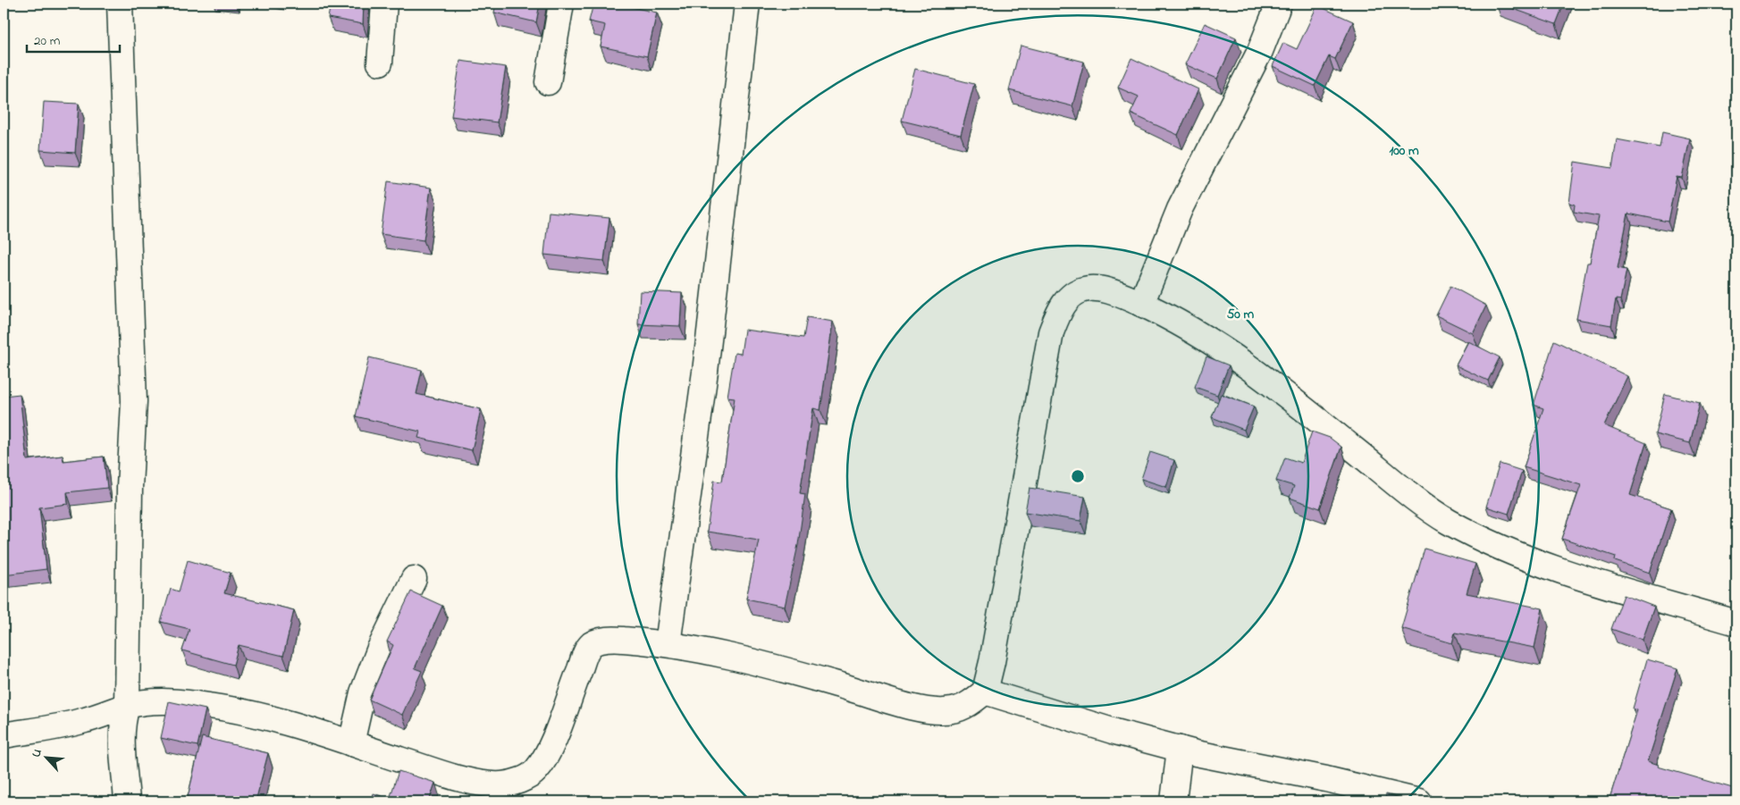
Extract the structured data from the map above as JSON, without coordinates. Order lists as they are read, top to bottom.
{
  "scale_bar": "20 m",
  "north": "top left",
  "rings": ["100 m", "50 m"]
}
